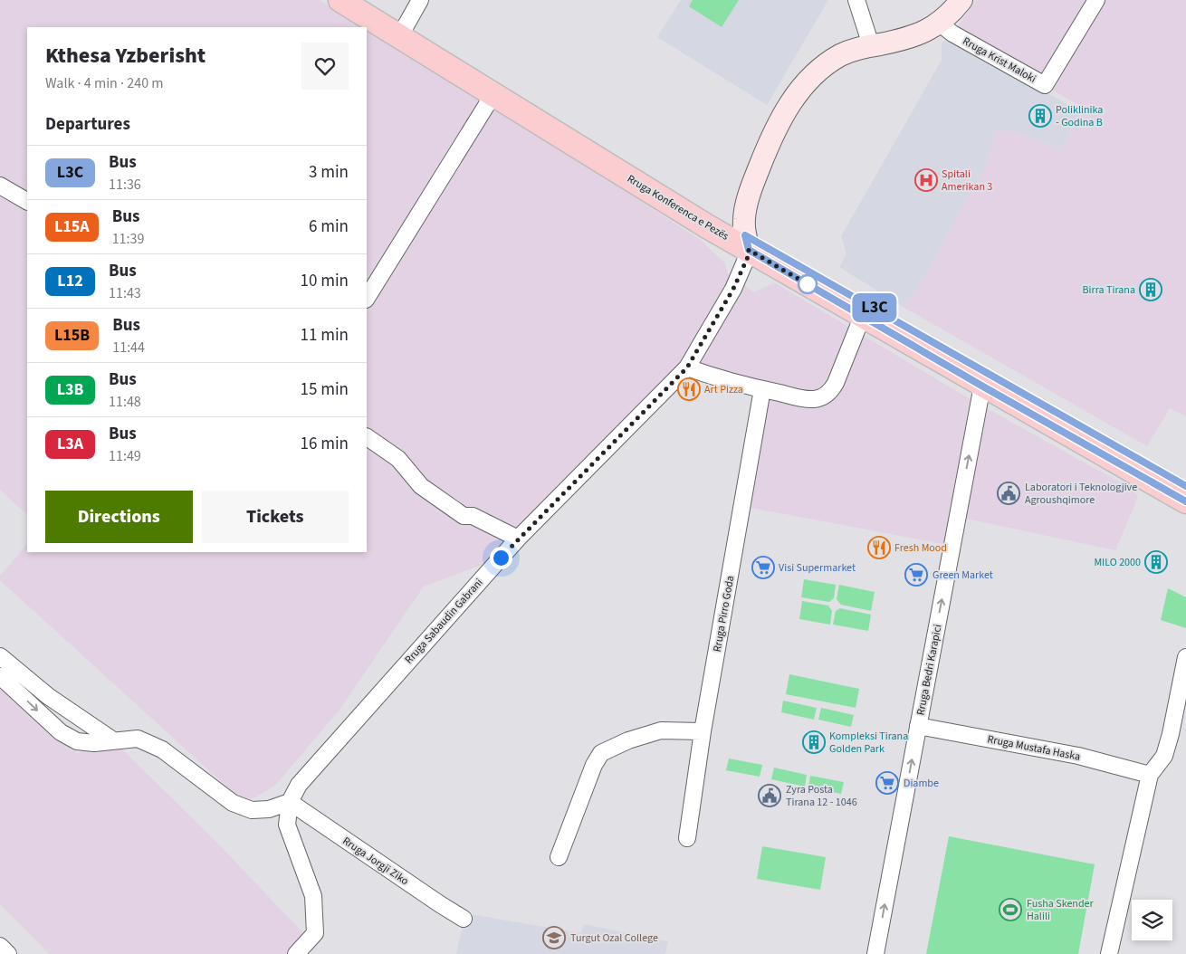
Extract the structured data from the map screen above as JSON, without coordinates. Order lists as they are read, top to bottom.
{
  "streets": {
    "main road": ["Rruga Konferenca e Pezës"],
    "street": [
      "Rruga Krist Maloki",
      "Rruga Pirro Goda",
      "Rruga Sabaudin Gabrani",
      "Rruga Bedri Karapici",
      "Rruga Mustafa Haska",
      "Rruga Jorgji Ziko"
    ]
  },
  "crossings": [
    ["Rruga Konferenca e Pezës", "Rruga Sabaudin Gabrani"],
    ["Rruga Konferenca e Pezës", "Rruga Bedri Karapici"],
    ["Rruga Sabaudin Gabrani", "Rruga Jorgji Ziko"],
    ["Rruga Bedri Karapici", "Rruga Mustafa Haska"]
  ],
  "one_way": ["Rruga Bedri Karapici"],
  "places": {
    "building": [
      "Poliklinika - Godina B",
      "Birra Tirana",
      "MILO 2000",
      "Kompleksi Tirana Golden Park"
    ],
    "hospital": ["Spitali Amerikan 3"],
    "restaurant": ["Art Pizza", "Fresh Mood"],
    "public building": ["Laboratori i Teknologjive Agroushqimore", "Zyra Posta Tirana 12 - 1046"],
    "supermarket": ["Visi Supermarket", "Green Market", "Diambe"],
    "sports": ["Fusha Skender Halili"],
    "school or university": ["Turgut Ozal College"]
  },
  "lines": ["bus line L3C"],
  "page": {
    "on_map": "L3C",
    "heading": [
      ["Kthesa Yzberisht", "Walk · 4 min · 240 m"],
      "Departures"
    ],
    "list": [
      {
        "mark": "L3C",
        "name": "Bus",
        "note": "11:36",
        "value": "3 min"
      },
      {
        "mark": "L15A",
        "name": "Bus",
        "note": "11:39",
        "value": "6 min"
      },
      {
        "mark": "L12",
        "name": "Bus",
        "note": "11:43",
        "value": "10 min"
      },
      {
        "mark": "L15B",
        "name": "Bus",
        "note": "11:44",
        "value": "11 min"
      },
      {
        "mark": "L3B",
        "name": "Bus",
        "note": "11:48",
        "value": "15 min"
      },
      {
        "mark": "L3A",
        "name": "Bus",
        "note": "11:49",
        "value": "16 min"
      }
    ],
    "buttons": ["Directions", "Tickets"]
  }
}
